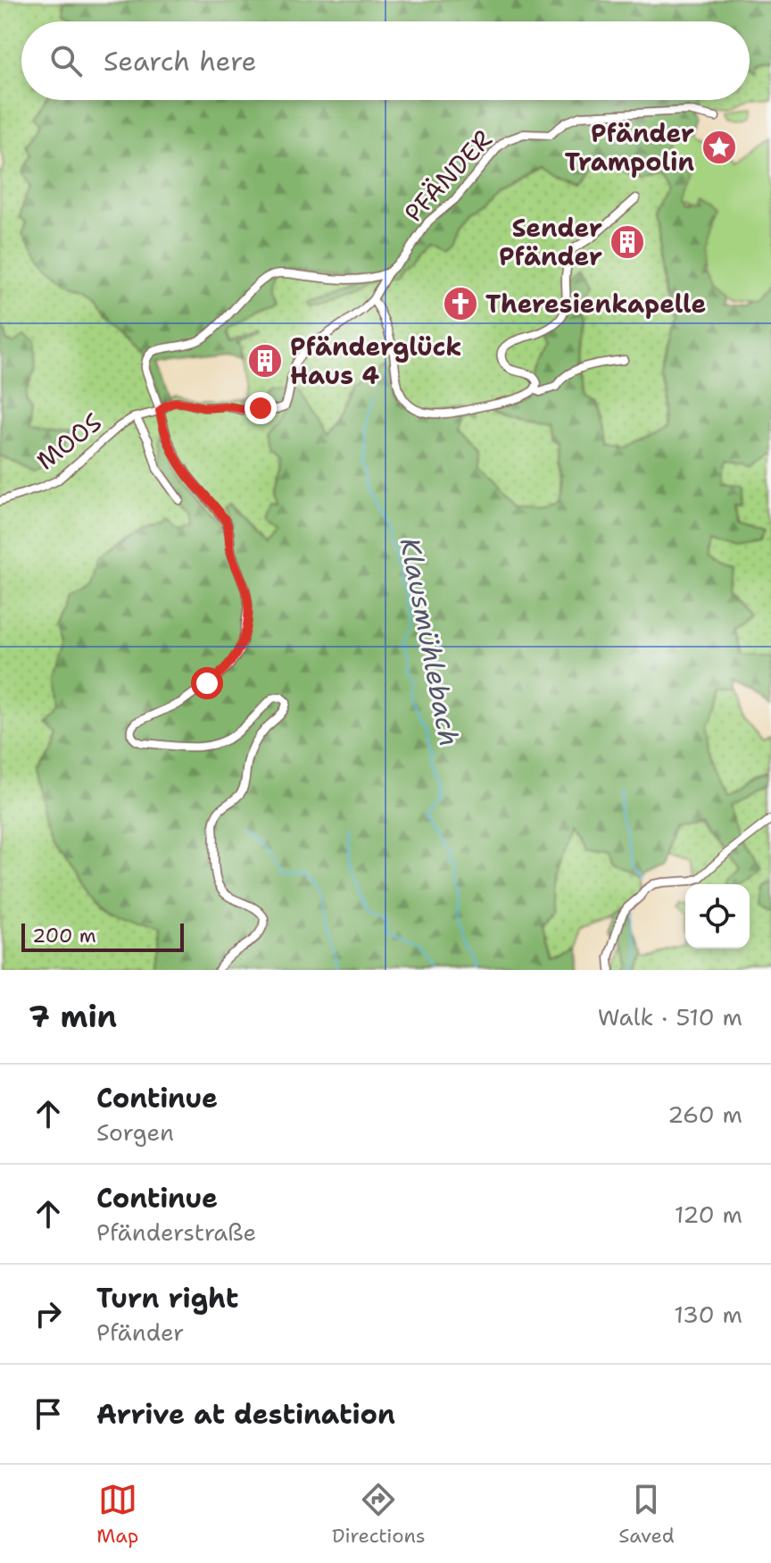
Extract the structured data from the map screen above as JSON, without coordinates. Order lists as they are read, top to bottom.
{
  "streets": {
    "street": ["PFÄNDER", "MOOS"]
  },
  "crossings": [
    ["PFÄNDER", "MOOS"]
  ],
  "water": ["Klausmühlebach"],
  "places": {
    "place": ["Pfänder Trampolin"],
    "building": ["Sender Pfänder", "Pfänderglück Haus 4"],
    "church": ["Theresienkapelle"]
  },
  "scale_bar": "200 m",
  "page": {
    "search": "Search here",
    "scale": "200 m",
    "heading": ["7 min", "Walk · 510 m"],
    "list": [
      ["Continue", "Sorgen", "260 m"],
      ["Continue", "Pfänderstraße", "120 m"],
      ["Turn right", "Pfänder", "130 m"],
      "Arrive at destination"
    ],
    "nav": ["Map", "Directions", "Saved"]
  }
}
